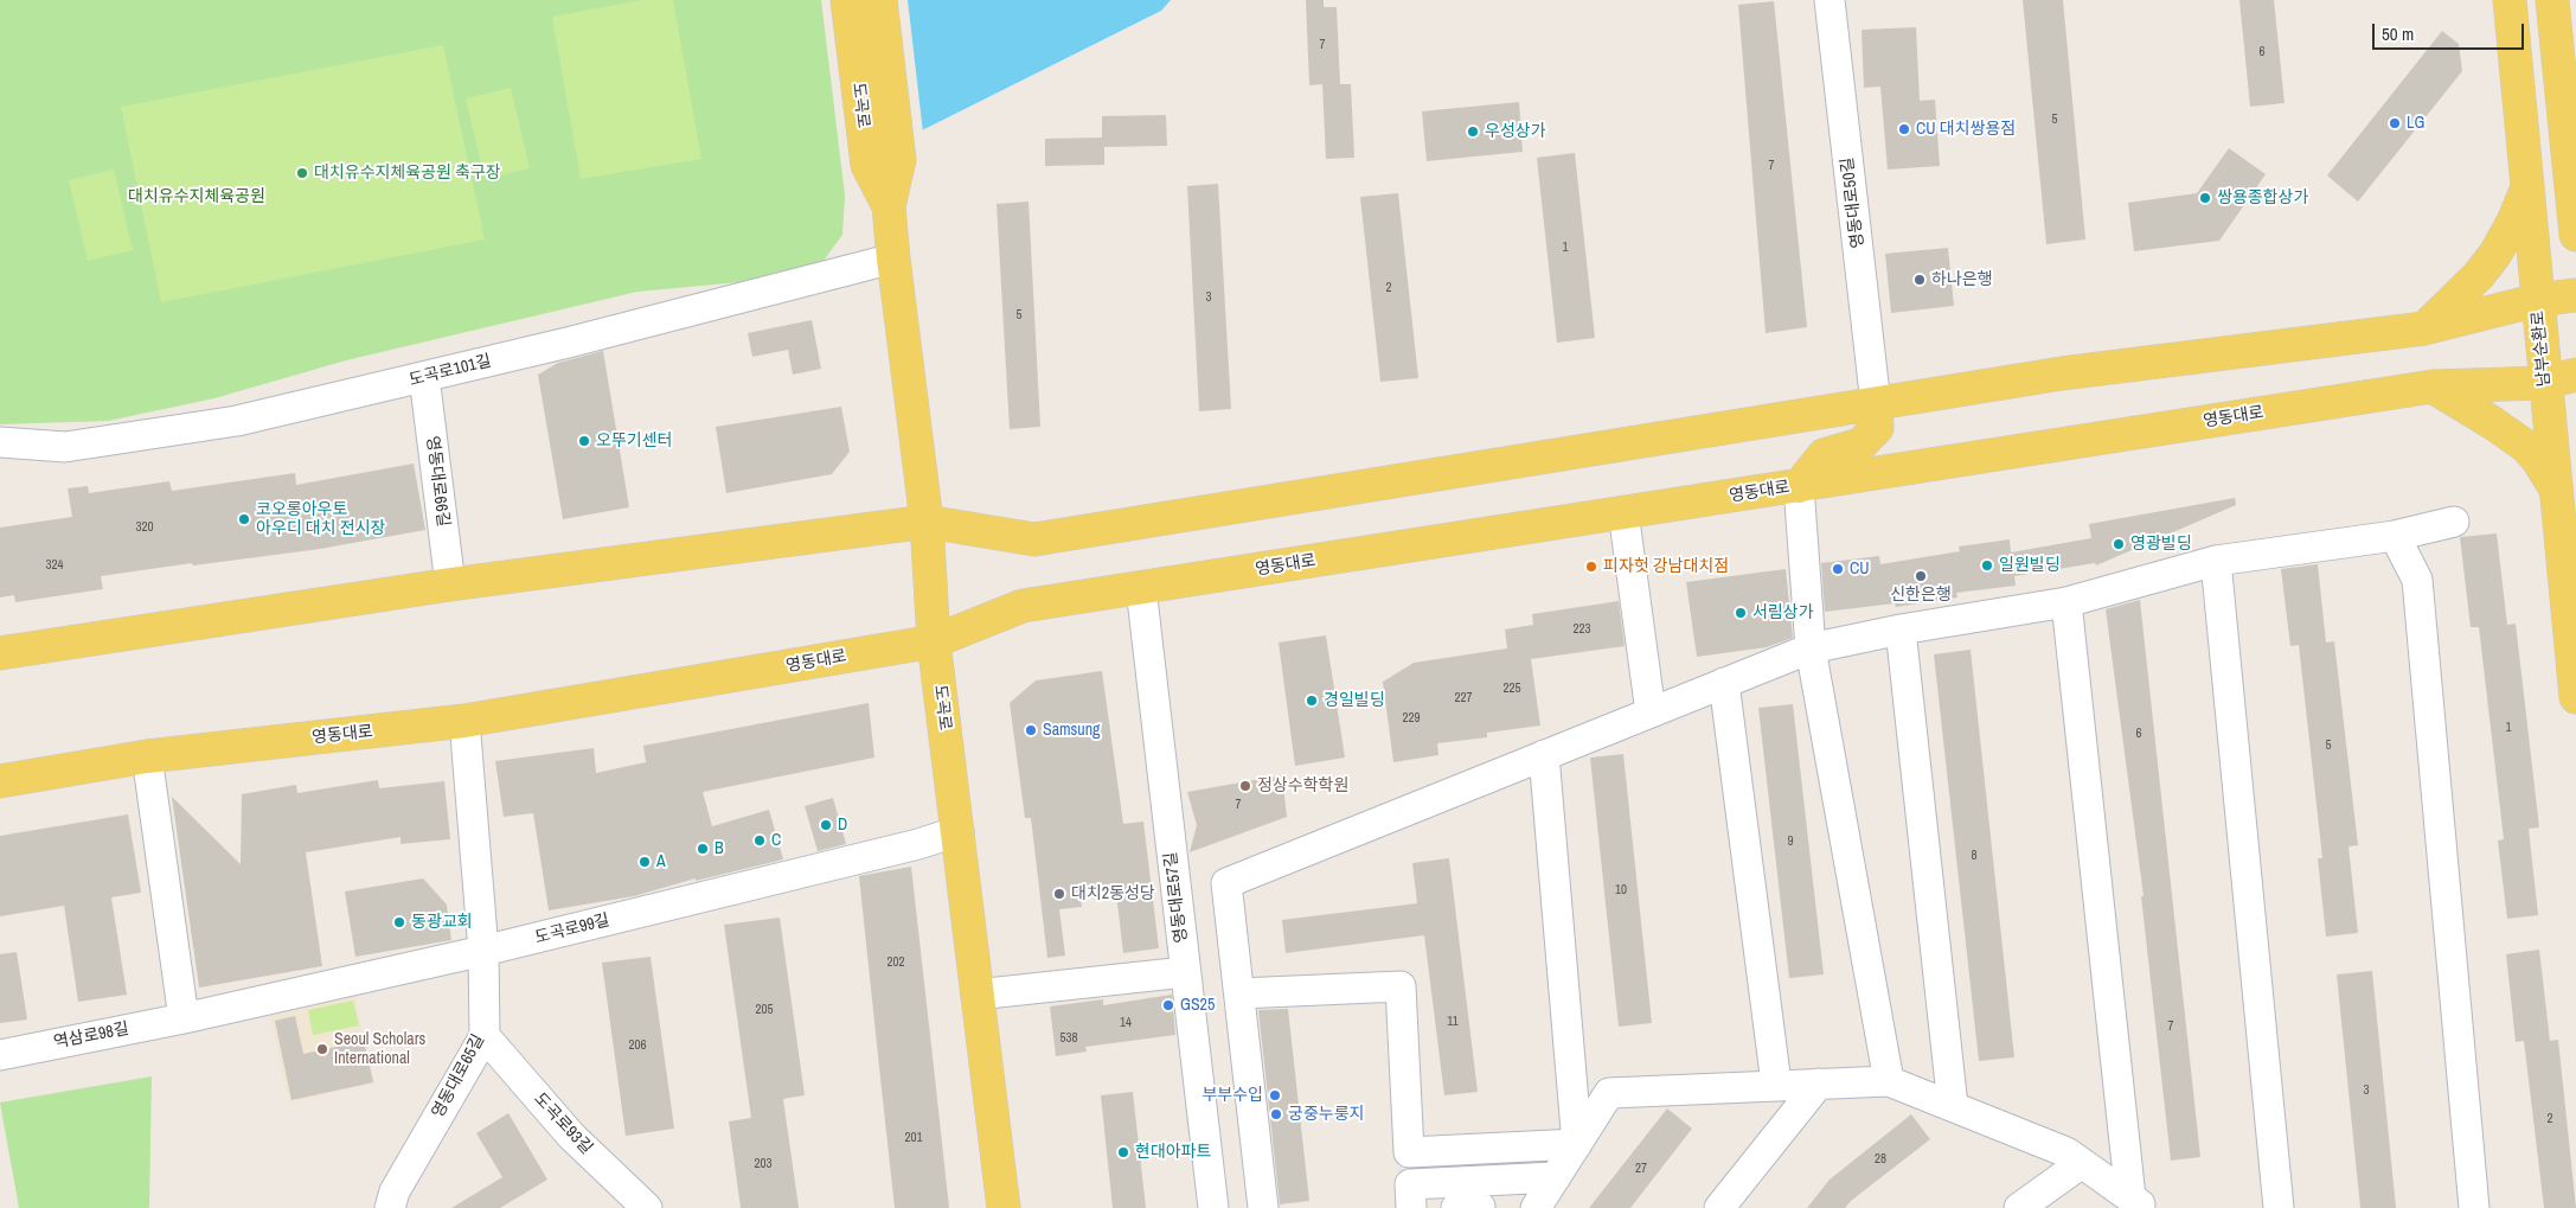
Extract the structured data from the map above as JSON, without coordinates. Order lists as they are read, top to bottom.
{
  "streets": {
    "main road": ["도곡로", "남부순환로", "영동대로"],
    "street": [
      "영동대로50길",
      "도곡로101길",
      "영동대로66길",
      "영동대로57길",
      "도곡로99길",
      "역삼로98길",
      "영동대로65길",
      "도곡로93길"
    ]
  },
  "crossings": [
    ["도곡로", "도곡로101길"],
    ["도곡로", "영동대로"],
    ["도곡로", "도곡로99길"],
    ["남부순환로", "영동대로"],
    ["도곡로101길", "영동대로66길"],
    ["영동대로", "영동대로57길"],
    ["영동대로", "영동대로65길"],
    ["도곡로99길", "역삼로98길"],
    ["도곡로99길", "영동대로65길"],
    ["영동대로65길", "도곡로93길"]
  ],
  "parks": ["대치유수지체육공원"],
  "places": [
    "LG",
    "CU 대치쌍용점",
    "우성상가",
    "대치유수지체육공원 축구장",
    "쌍용종합상가",
    "하나은행",
    "오뚜기센터",
    "코오롱아우토 아우디 대치 전시장",
    "영광빌딩",
    "일원빌딩",
    "피자헛 강남대치점",
    "CU",
    "신한은행",
    "서림상가",
    "경일빌딩",
    "Samsung",
    "정상수학학원",
    "D",
    "C",
    "B",
    "A",
    "대치2동성당",
    "동광교회",
    "GS25",
    "Seoul Scholars International",
    "부부수입",
    "궁중누룽지",
    "현대아파트"
  ],
  "house_numbers": [
    "7",
    "6",
    "5",
    "7",
    "1",
    "2",
    "3",
    "5",
    "320",
    "324",
    "223",
    "225",
    "227",
    "229",
    "1",
    "6",
    "5",
    "7",
    "9",
    "8",
    "10",
    "202",
    "205",
    "11",
    "14",
    "7",
    "538",
    "206",
    "3",
    "2",
    "201",
    "28",
    "203",
    "27"
  ],
  "scale_bar": "50 m"
}
